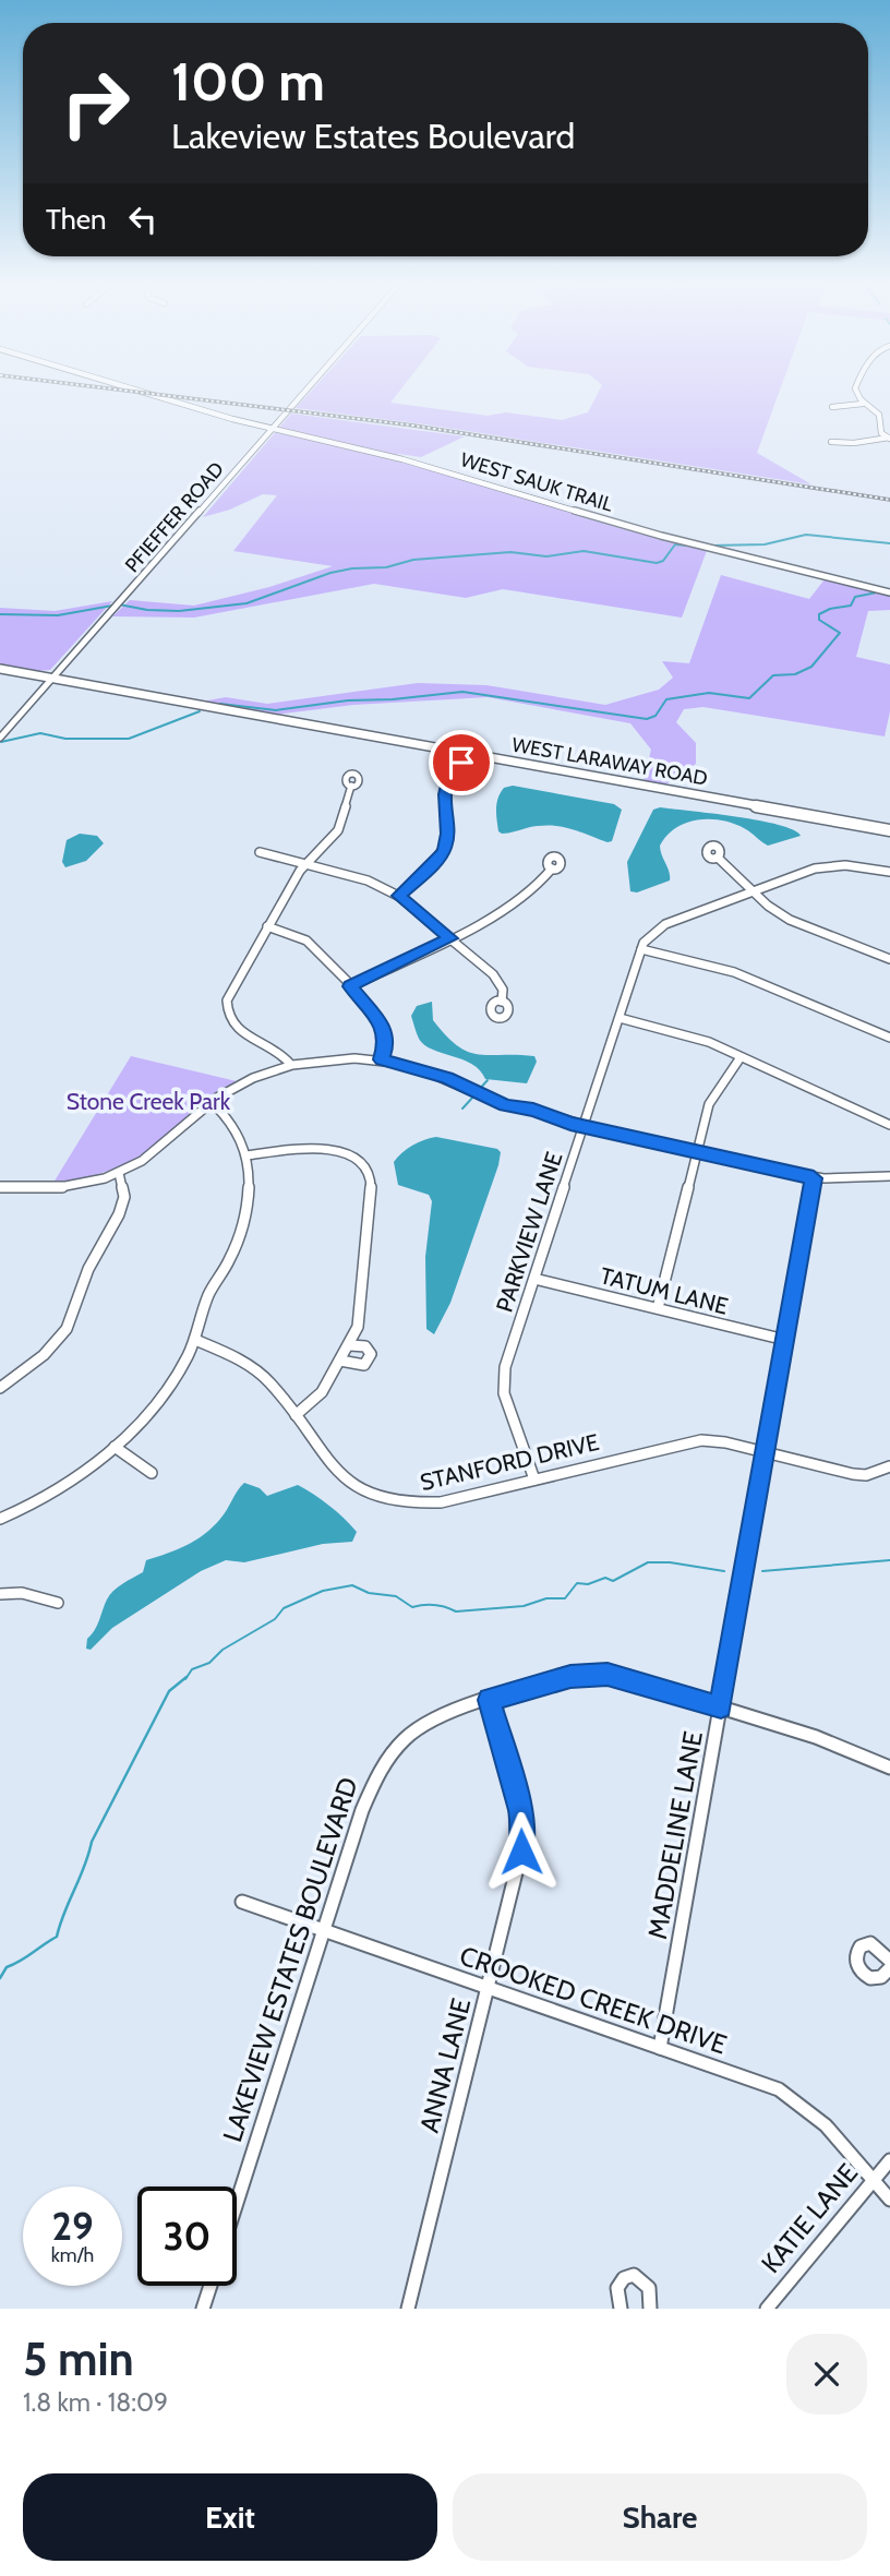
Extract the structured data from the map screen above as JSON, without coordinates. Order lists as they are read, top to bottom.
{
  "streets": {
    "main road": ["WEST LARAWAY ROAD"],
    "street": [
      "WEST SAUK TRAIL",
      "PFIEFFER ROAD",
      "PARKVIEW LANE",
      "TATUM LANE",
      "STANFORD DRIVE",
      "MADDELINE LANE",
      "LAKEVIEW ESTATES BOULEVARD",
      "CROOKED CREEK DRIVE",
      "ANNA LANE",
      "KATIE LANE"
    ]
  },
  "crossings": [
    ["WEST SAUK TRAIL", "PFIEFFER ROAD"],
    ["PFIEFFER ROAD", "WEST LARAWAY ROAD"],
    ["PARKVIEW LANE", "TATUM LANE"],
    ["PARKVIEW LANE", "STANFORD DRIVE"],
    ["TATUM LANE", "MADDELINE LANE"],
    ["STANFORD DRIVE", "MADDELINE LANE"],
    ["MADDELINE LANE", "LAKEVIEW ESTATES BOULEVARD"],
    ["MADDELINE LANE", "CROOKED CREEK DRIVE"],
    ["LAKEVIEW ESTATES BOULEVARD", "CROOKED CREEK DRIVE"],
    ["LAKEVIEW ESTATES BOULEVARD", "ANNA LANE"],
    ["CROOKED CREEK DRIVE", "ANNA LANE"],
    ["CROOKED CREEK DRIVE", "KATIE LANE"]
  ],
  "parks": ["Stone Creek Park"],
  "page": {
    "turn": ["100 m", "Lakeview Estates Boulevard"],
    "then": "Then",
    "speed": "29 km/h",
    "limit": "30",
    "heading": ["5 min", "1.8 km · 18:09"],
    "buttons": ["Exit", "Share"]
  }
}
